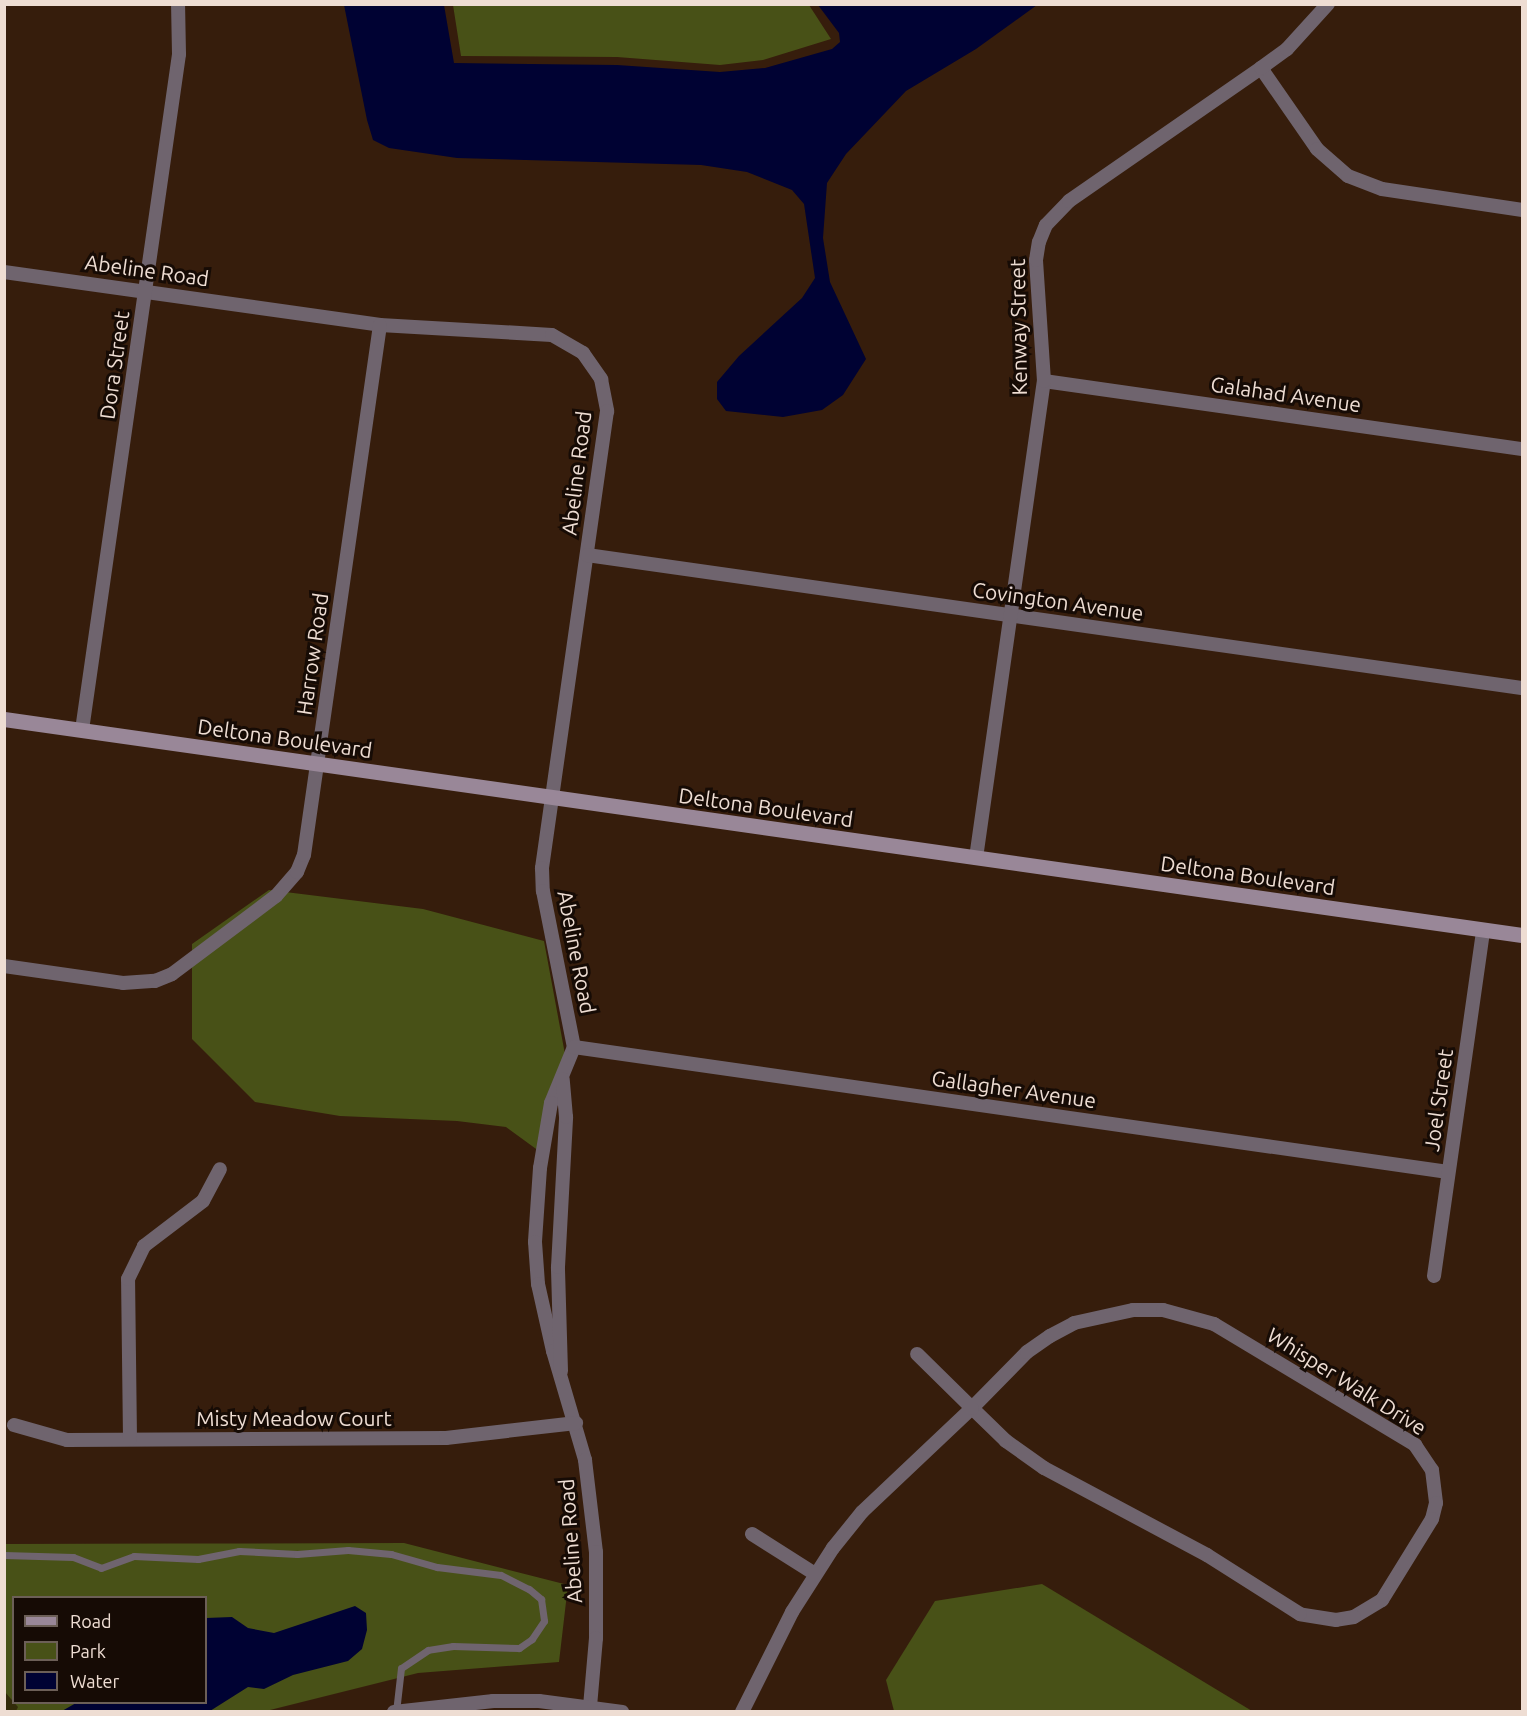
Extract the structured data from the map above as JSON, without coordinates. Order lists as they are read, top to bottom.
{
  "streets": {
    "main road": ["Deltona Boulevard"],
    "street": [
      "Abeline Road",
      "Kenway Street",
      "Dora Street",
      "Galahad Avenue",
      "Covington Avenue",
      "Harrow Road",
      "Gallagher Avenue",
      "Joel Street",
      "Whisper Walk Drive",
      "Misty Meadow Court"
    ]
  },
  "crossings": [
    ["Abeline Road", "Dora Street"],
    ["Abeline Road", "Covington Avenue"],
    ["Abeline Road", "Harrow Road"],
    ["Abeline Road", "Deltona Boulevard"],
    ["Abeline Road", "Gallagher Avenue"],
    ["Abeline Road", "Misty Meadow Court"],
    ["Kenway Street", "Galahad Avenue"],
    ["Kenway Street", "Covington Avenue"],
    ["Kenway Street", "Deltona Boulevard"],
    ["Dora Street", "Deltona Boulevard"],
    ["Harrow Road", "Deltona Boulevard"],
    ["Deltona Boulevard", "Joel Street"],
    ["Gallagher Avenue", "Joel Street"]
  ],
  "legend": ["Road", "Park", "Water"]
}
